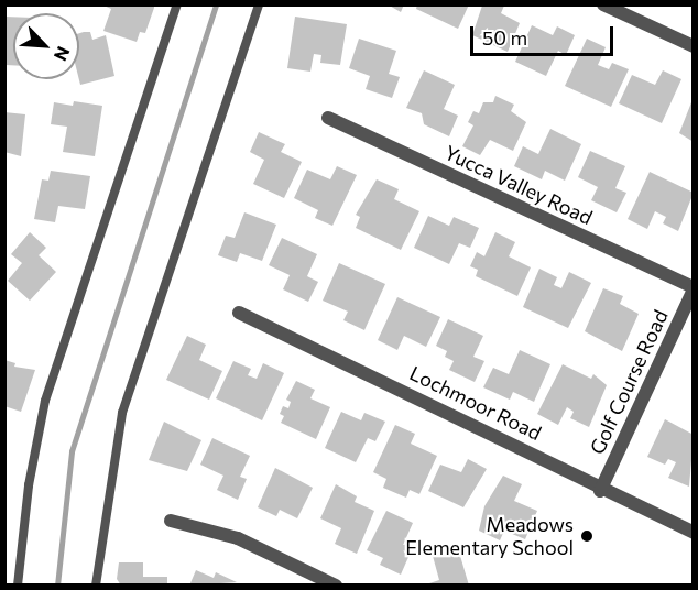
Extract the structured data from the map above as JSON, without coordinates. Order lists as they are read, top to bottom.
{
  "streets": {
    "street": ["Yucca Valley Road", "Golf Course Road", "Lochmoor Road"]
  },
  "crossings": [
    ["Yucca Valley Road", "Golf Course Road"],
    ["Golf Course Road", "Lochmoor Road"]
  ],
  "places": ["Meadows Elementary School"],
  "scale_bar": "50 m",
  "north": "bottom right"
}
